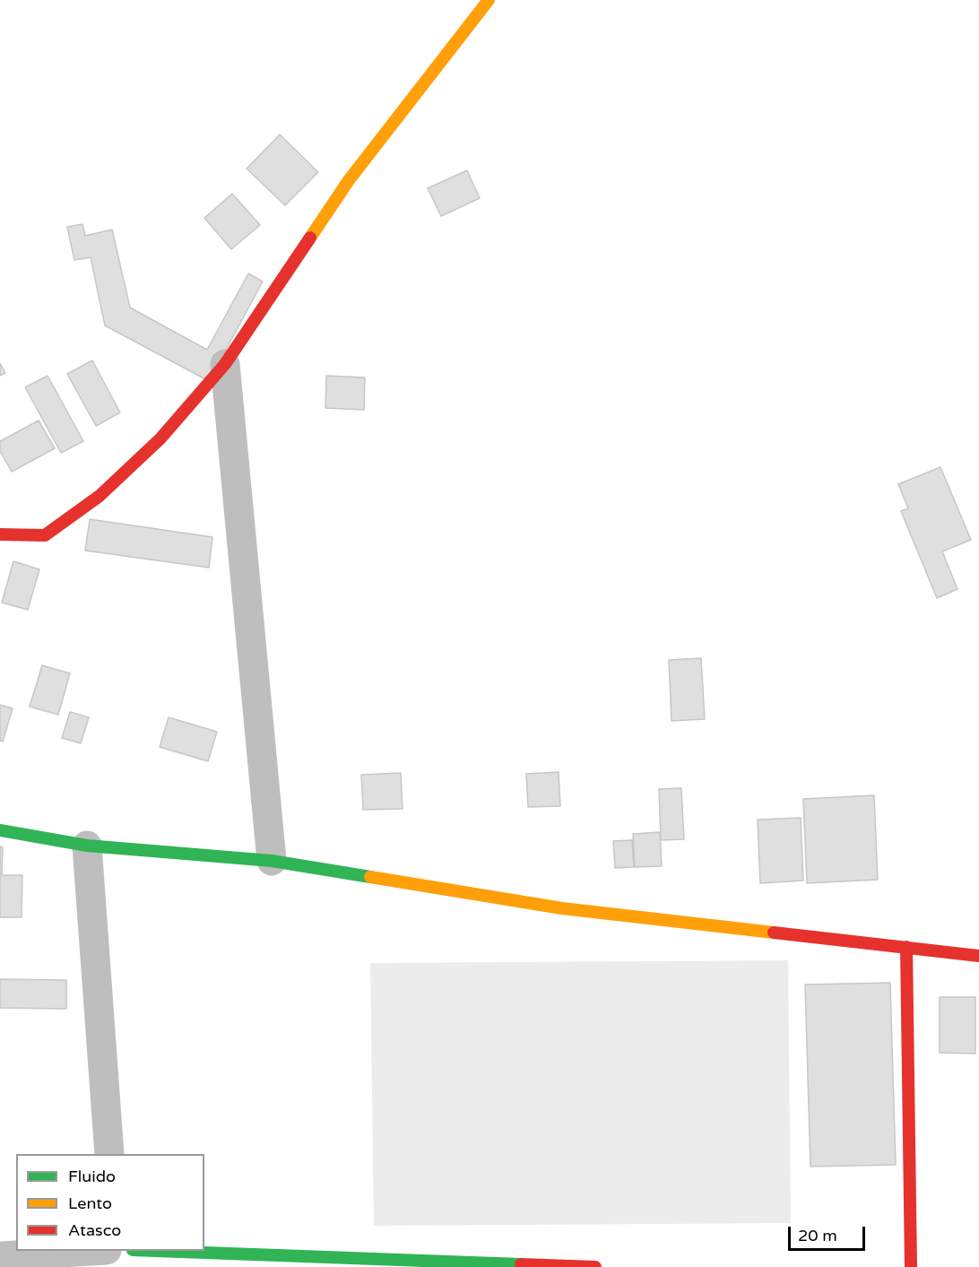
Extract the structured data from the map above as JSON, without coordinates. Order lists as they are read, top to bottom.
{
  "legend": ["Fluido", "Lento", "Atasco"],
  "scale_bar": "20 m"
}
